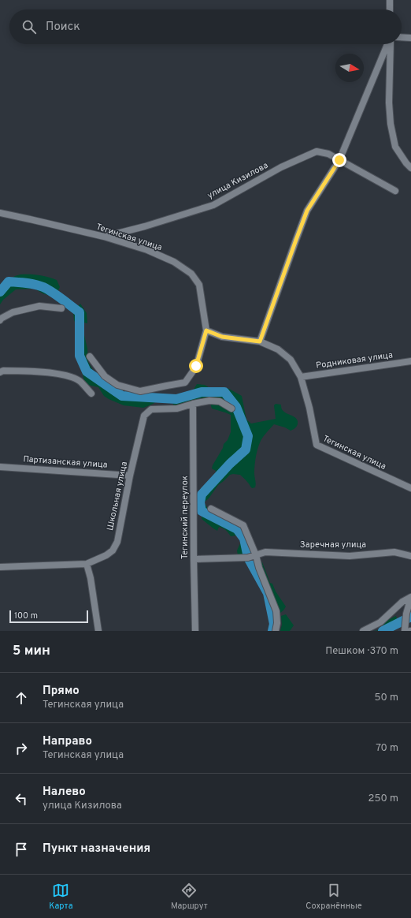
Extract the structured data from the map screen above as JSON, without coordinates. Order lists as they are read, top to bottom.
{
  "streets": {
    "street": [
      "улица Кизилова",
      "Тегинская улица",
      "Родниковая улица",
      "Партизанская улица",
      "Школьная улица",
      "Тегинский переулок",
      "Заречная улица"
    ]
  },
  "crossings": [
    ["улица Кизилова", "Тегинская улица"],
    ["Тегинская улица", "Родниковая улица"],
    ["Партизанская улица", "Школьная улица"],
    ["Школьная улица", "Тегинский переулок"],
    ["Тегинский переулок", "Заречная улица"]
  ],
  "scale_bar": "100 m",
  "north": "right",
  "page": {
    "search": "Поиск",
    "scale": "100 m",
    "heading": ["5 мин", "Пешком · 370 m"],
    "list": [
      ["Прямо", "Тегинская улица", "50 m"],
      ["Направо", "Тегинская улица", "70 m"],
      ["Налево", "улица Кизилова", "250 m"],
      "Пункт назначения"
    ],
    "nav": ["Карта", "Маршрут", "Сохранённые"]
  }
}
